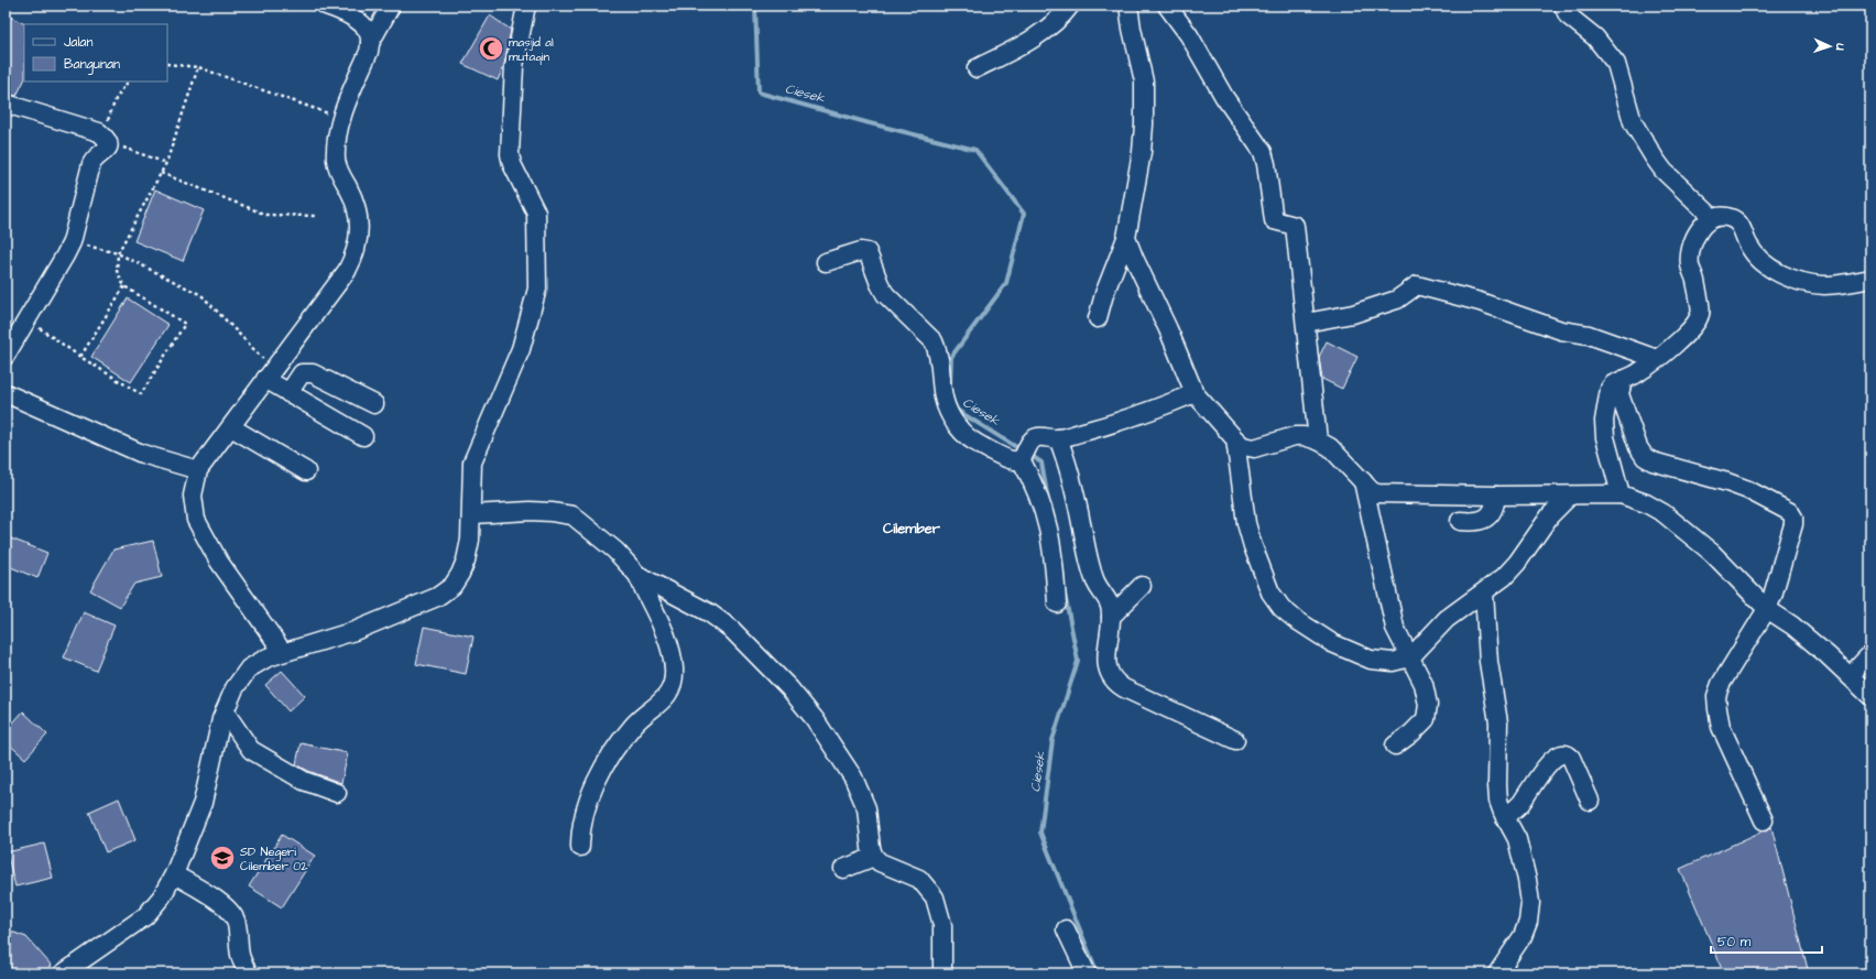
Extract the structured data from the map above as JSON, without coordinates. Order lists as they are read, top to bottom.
{
  "districts": ["Cilember"],
  "water": ["Ciesek"],
  "places": {
    "mosque": ["masjid al mutaqin"],
    "school or university": ["SD Negeri Cilember 02"]
  },
  "legend": ["Jalan", "Bangunan"],
  "scale_bar": "50 m",
  "north": "right"
}
